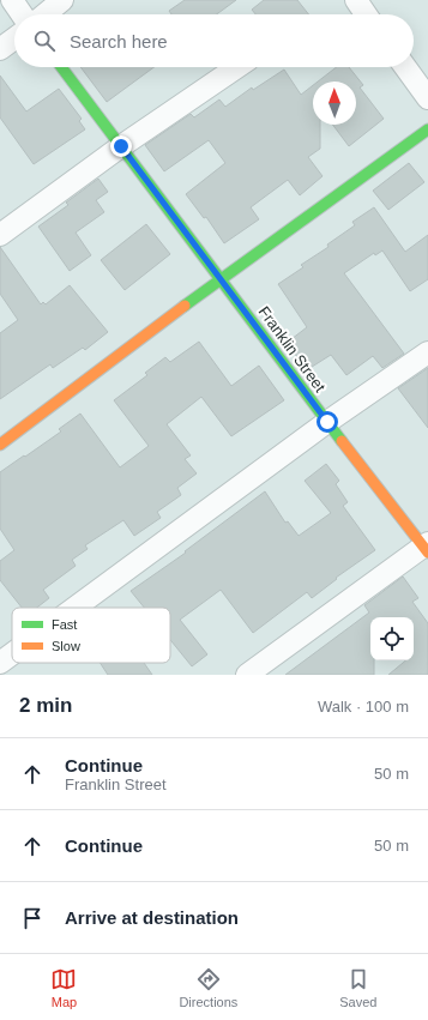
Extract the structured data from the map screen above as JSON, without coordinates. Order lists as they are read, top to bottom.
{
  "streets": {
    "street": ["Franklin Street"]
  },
  "legend": ["Fast", "Slow"],
  "north": "top",
  "page": {
    "search": "Search here",
    "heading": ["2 min", "Walk · 100 m"],
    "list": [
      ["Continue", "Franklin Street", "50 m"],
      ["Continue", "50 m"],
      "Arrive at destination"
    ],
    "nav": ["Map", "Directions", "Saved"]
  }
}
